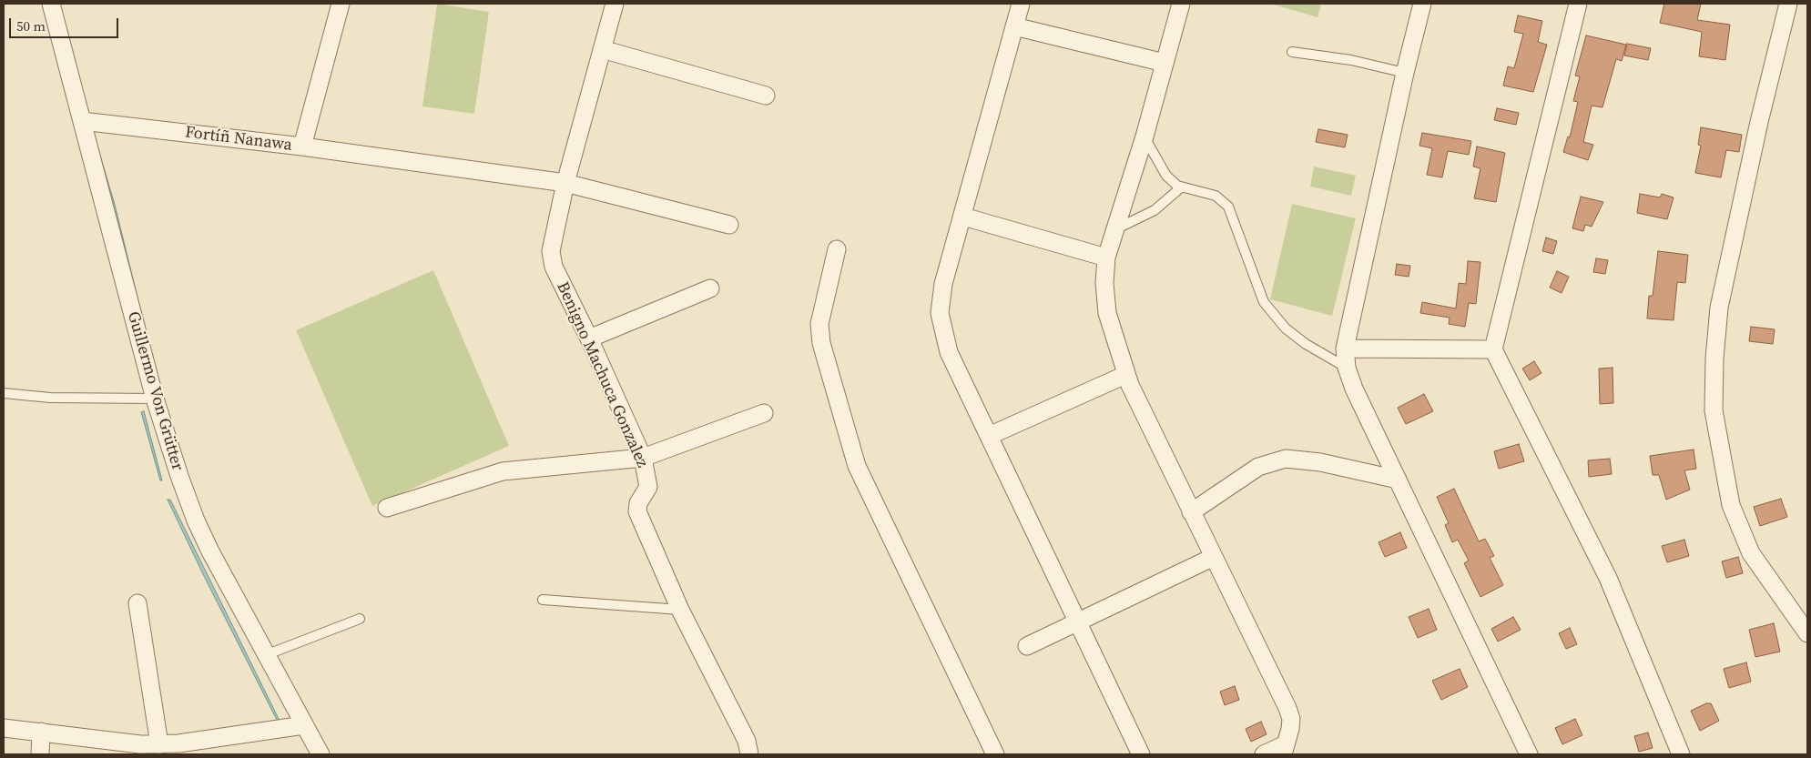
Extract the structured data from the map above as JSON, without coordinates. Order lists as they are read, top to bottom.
{
  "streets": {
    "street": ["Fortíñ Nanawa", "Benigno Machuca Gonzalez", "Guillermo Von Grütter"]
  },
  "crossings": [
    ["Fortíñ Nanawa", "Guillermo Von Grütter"]
  ],
  "scale_bar": "50 m"
}
